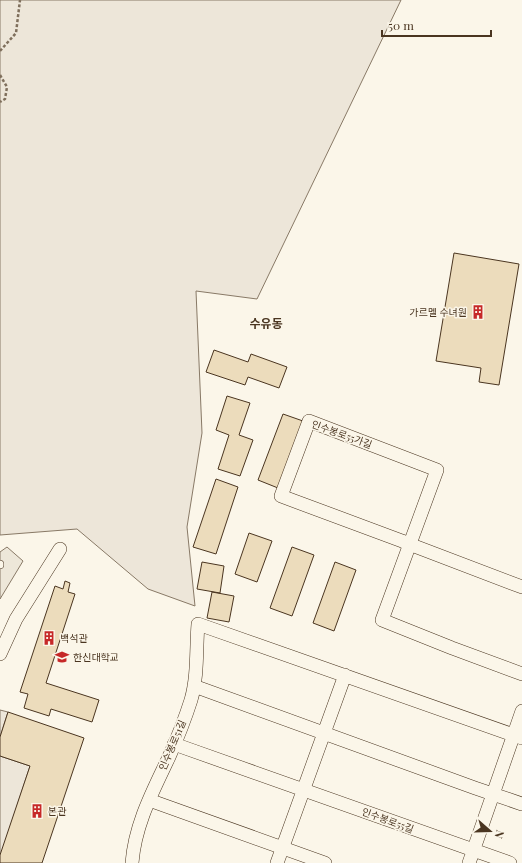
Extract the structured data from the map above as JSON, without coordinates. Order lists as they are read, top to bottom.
{
  "streets": {
    "street": ["인수봉로55가길", "인수봉로51길", "인수봉로55길"]
  },
  "crossings": [
    ["인수봉로51길", "인수봉로55길"]
  ],
  "districts": ["수유동"],
  "places": {
    "building": ["가르멜 수녀원", "백석관", "본관"],
    "school or university": ["한신대학교"]
  },
  "scale_bar": "50 m",
  "north": "right"
}
